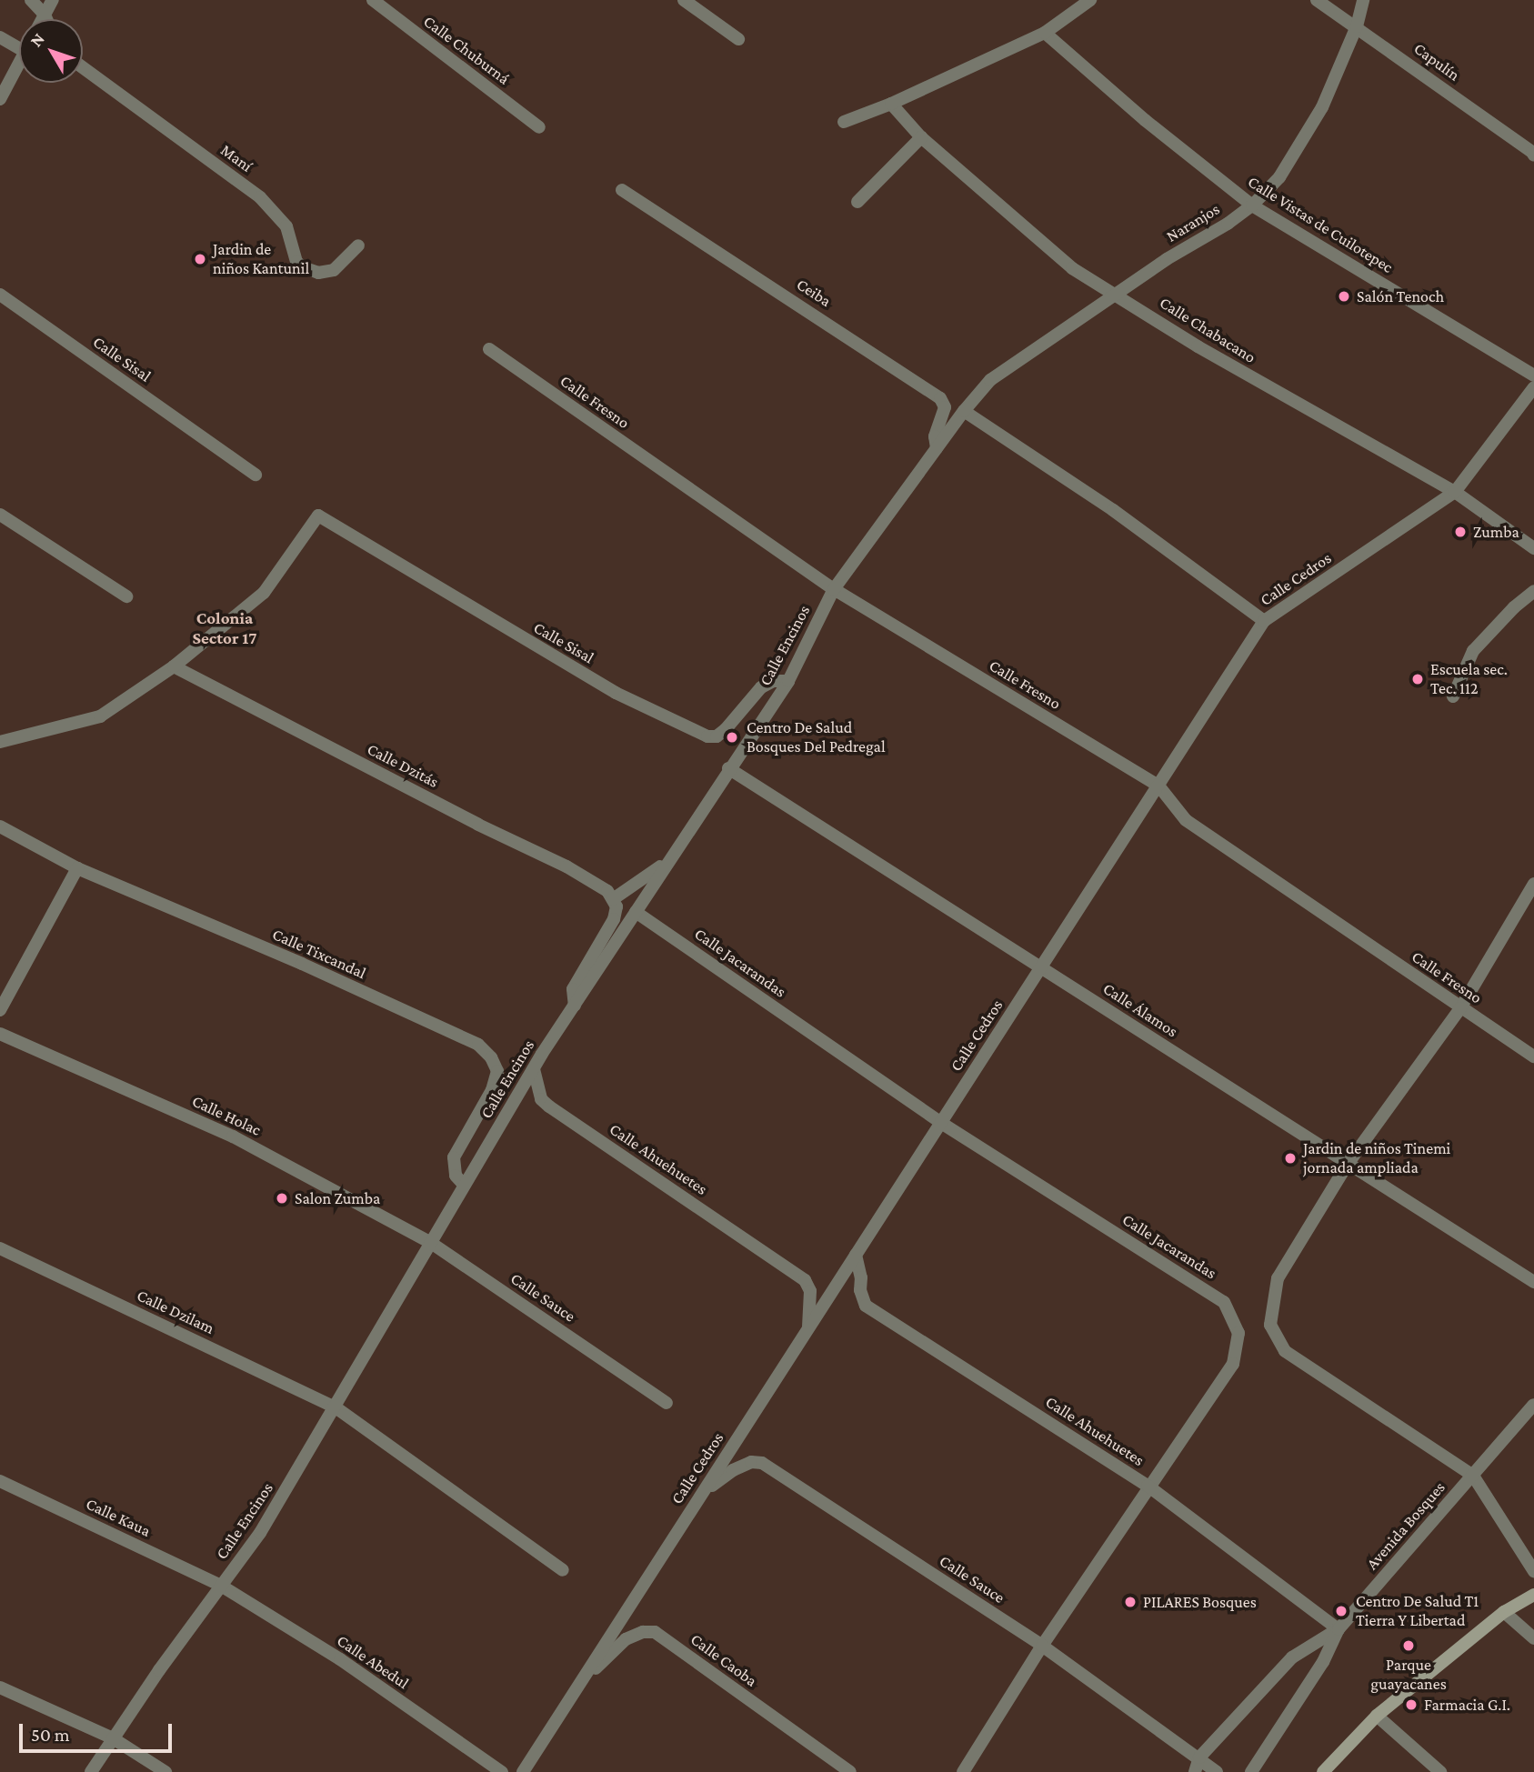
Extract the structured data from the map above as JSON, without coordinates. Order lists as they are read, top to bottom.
{
  "streets": {
    "street": [
      "Calle Chuburná",
      "Capulín",
      "Maní",
      "Naranjos",
      "Calle Vistas de Cuilotepec",
      "Ceiba",
      "Calle Chabacano",
      "Calle Sisal",
      "Calle Fresno",
      "Calle Cedros",
      "Calle Encinos",
      "Calle Dzitás",
      "Calle Tixcandal",
      "Calle Jacarandas",
      "Calle Álamos",
      "Calle Holac",
      "Calle Ahuehuetes",
      "Calle Sauce",
      "Calle Dzilam",
      "Calle Kaua",
      "Avenida Bosques",
      "Calle Caoba",
      "Calle Abedul"
    ]
  },
  "crossings": [
    ["Capulín", "Naranjos"],
    ["Naranjos", "Calle Vistas de Cuilotepec"],
    ["Naranjos", "Calle Chabacano"],
    ["Naranjos", "Calle Encinos"],
    ["Ceiba", "Calle Encinos"],
    ["Calle Chabacano", "Calle Cedros"],
    ["Calle Sisal", "Calle Encinos"],
    ["Calle Sisal", "Calle Dzitás"],
    ["Calle Fresno", "Calle Cedros"],
    ["Calle Fresno", "Calle Encinos"],
    ["Calle Cedros", "Calle Jacarandas"],
    ["Calle Cedros", "Calle Álamos"],
    ["Calle Cedros", "Calle Ahuehuetes"],
    ["Calle Cedros", "Calle Sauce"],
    ["Calle Cedros", "Calle Caoba"],
    ["Calle Encinos", "Calle Tixcandal"],
    ["Calle Encinos", "Calle Jacarandas"],
    ["Calle Encinos", "Calle Álamos"],
    ["Calle Encinos", "Calle Holac"],
    ["Calle Encinos", "Calle Ahuehuetes"],
    ["Calle Encinos", "Calle Sauce"],
    ["Calle Encinos", "Calle Dzilam"],
    ["Calle Encinos", "Calle Kaua"],
    ["Calle Encinos", "Calle Abedul"],
    ["Calle Jacarandas", "Calle Ahuehuetes"],
    ["Calle Jacarandas", "Calle Sauce"],
    ["Calle Holac", "Calle Sauce"],
    ["Calle Ahuehuetes", "Avenida Bosques"],
    ["Calle Kaua", "Calle Abedul"]
  ],
  "districts": ["Colonia Sector 17"],
  "places": [
    "Jardin de niños Kantunil",
    "Salón Tenoch",
    "Zumba",
    "Escuela sec. Tec. 112",
    "Centro De Salud Bosques Del Pedregal",
    "Jardin de niños Tinemi jornada ampliada",
    "Salon Zumba",
    "PILARES Bosques",
    "Centro De Salud T1 Tierra Y Libertad",
    "Parque guayacanes",
    "Farmacia G.I."
  ],
  "scale_bar": "50 m",
  "north": "top left"
}
